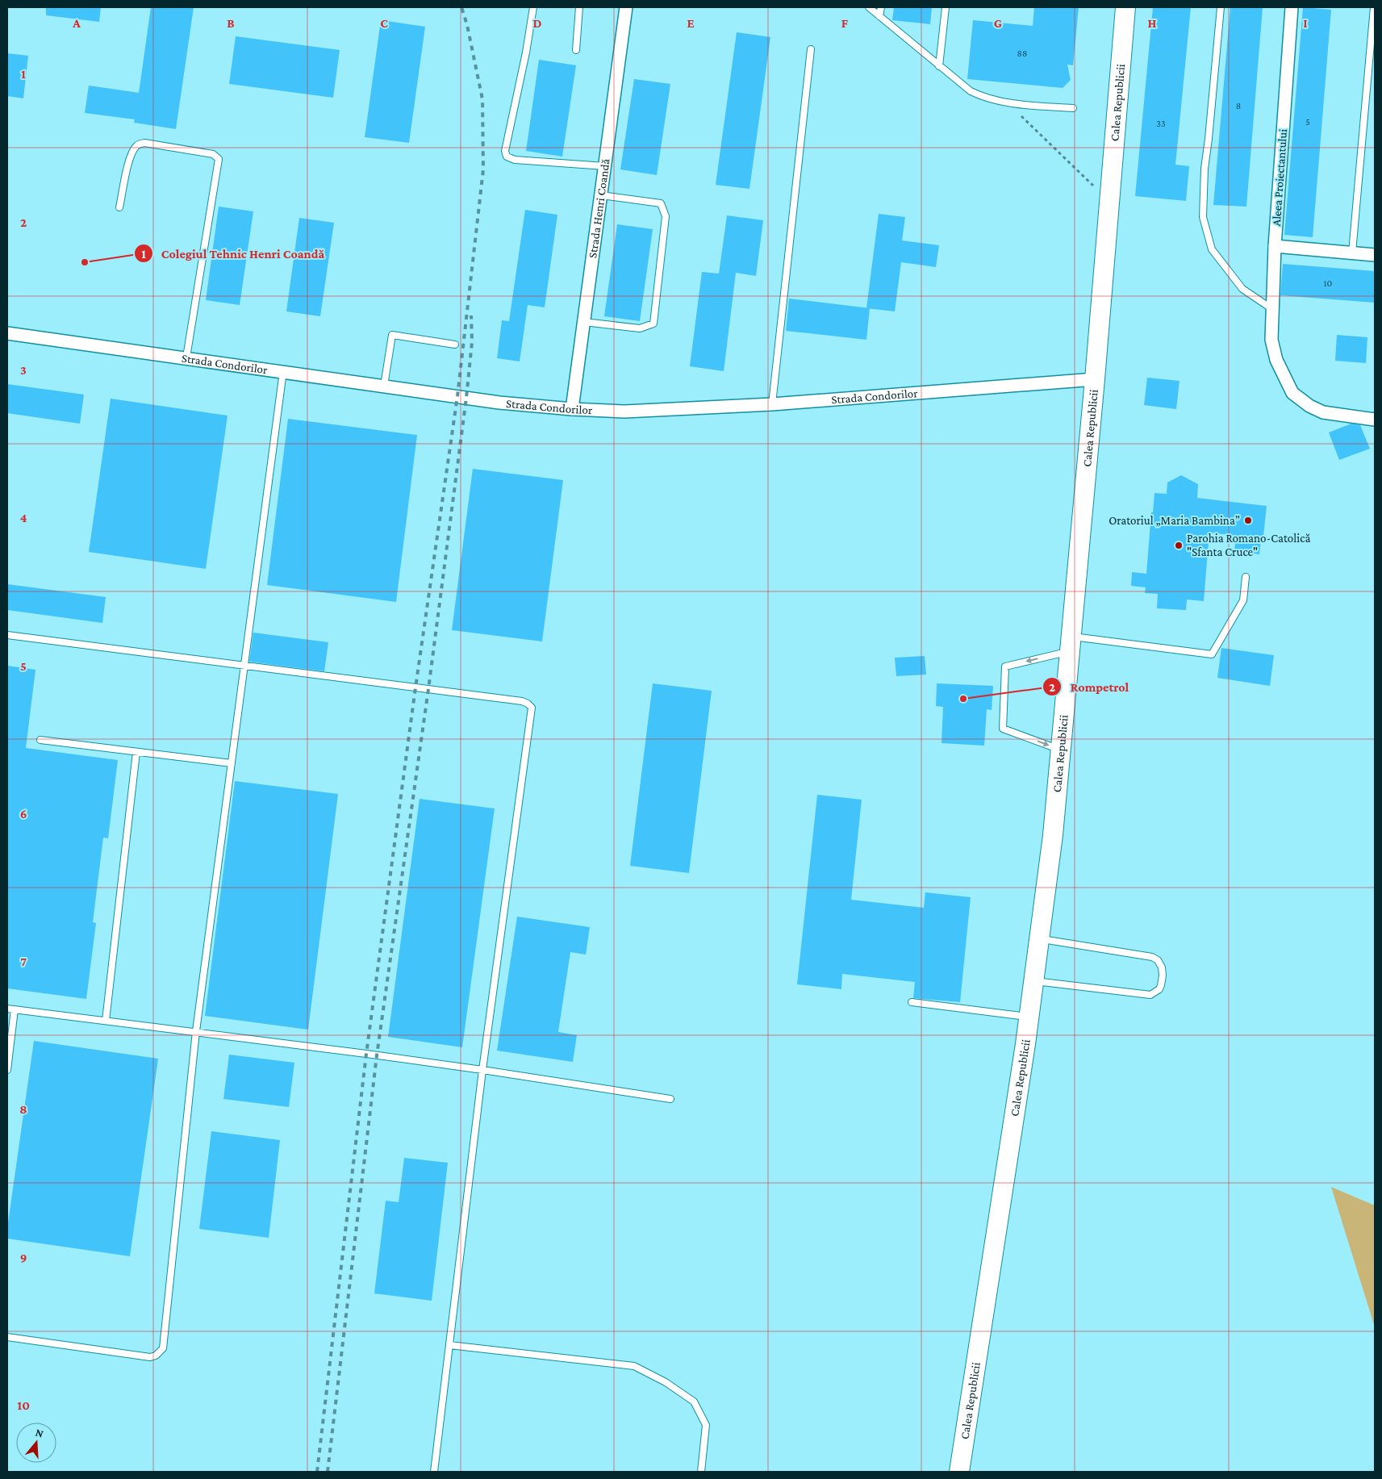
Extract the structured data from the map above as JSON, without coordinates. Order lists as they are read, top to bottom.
{
  "streets": {
    "main road": ["Calea Republicii"],
    "street": ["Aleea Proiectantului", "Strada Henri Coandă", "Strada Condorilor"]
  },
  "crossings": [
    ["Calea Republicii", "Strada Condorilor"],
    ["Strada Henri Coandă", "Strada Condorilor"]
  ],
  "places": [
    "Colegiul Tehnic Henri Coandă",
    "Oratoriul „Maria Bambina”",
    "Parohia Romano-Catolică \"Sfanta Cruce\"",
    "Rompetrol"
  ],
  "house_numbers": [
    "88",
    "8",
    "5",
    "33",
    "10"
  ],
  "north": "top",
  "grid": {
    "columns": [
      "A",
      "B",
      "C",
      "D",
      "E",
      "F",
      "G",
      "H",
      "I"
    ],
    "rows": [
      "1",
      "2",
      "3",
      "4",
      "5",
      "6",
      "7",
      "8",
      "9",
      "10"
    ]
  }
}
